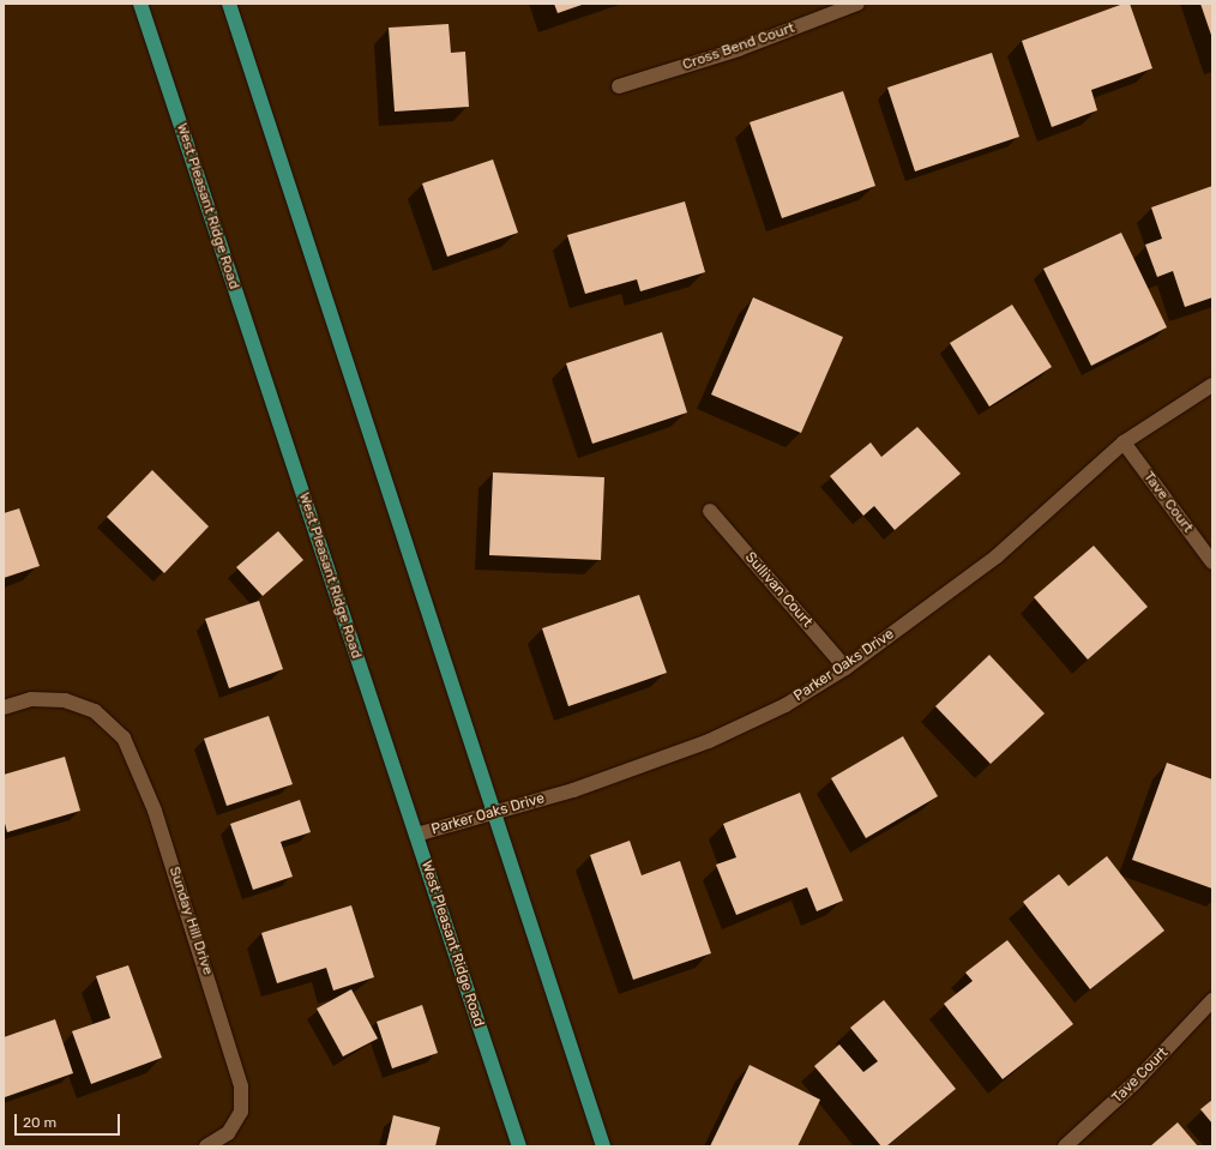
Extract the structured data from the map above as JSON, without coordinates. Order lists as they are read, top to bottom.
{
  "streets": {
    "main road": ["West Pleasant Ridge Road"],
    "street": [
      "Cross Bend Court",
      "Tave Court",
      "Sullivan Court",
      "Parker Oaks Drive",
      "Sunday Hill Drive"
    ]
  },
  "crossings": [
    ["West Pleasant Ridge Road", "Parker Oaks Drive"],
    ["Tave Court", "Parker Oaks Drive"],
    ["Sullivan Court", "Parker Oaks Drive"]
  ],
  "scale_bar": "20 m"
}
